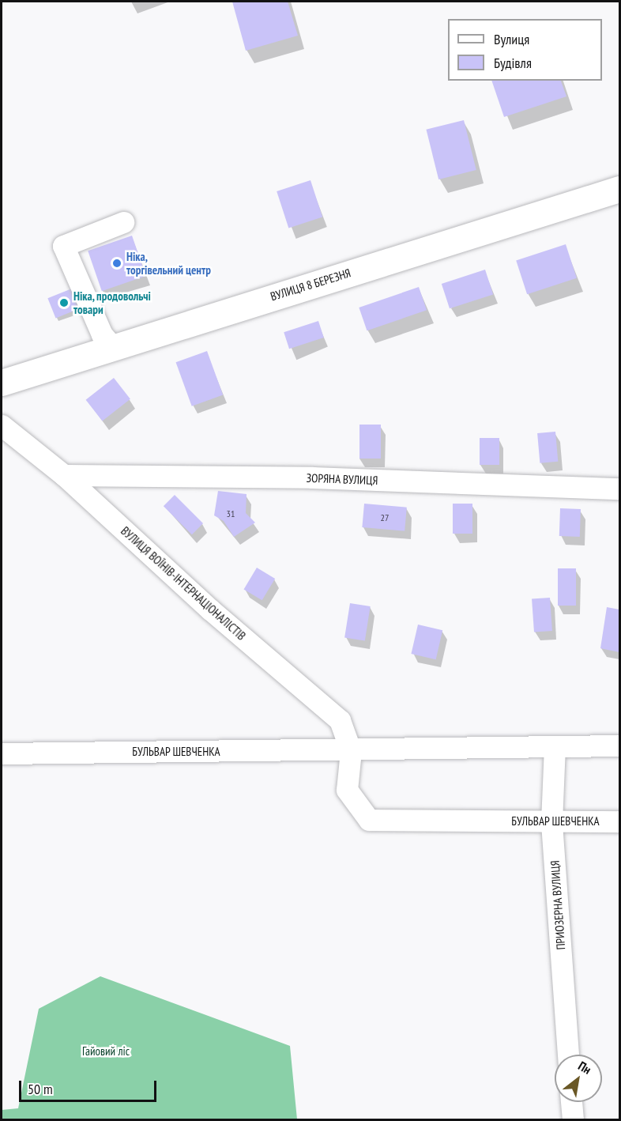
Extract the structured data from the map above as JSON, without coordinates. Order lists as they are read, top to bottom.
{
  "streets": {
    "main road": ["ВУЛИЦЯ 8 БЕРЕЗНЯ"],
    "street": [
      "ЗОРЯНА ВУЛИЦЯ",
      "ВУЛИЦЯ ВОЇНІВ-ІНТЕРНАЦІОНАЛІСТІВ",
      "БУЛЬВАР ШЕВЧЕНКА",
      "ПРИОЗЕРНА ВУЛИЦЯ"
    ]
  },
  "crossings": [
    ["ЗОРЯНА ВУЛИЦЯ", "ВУЛИЦЯ ВОЇНІВ-ІНТЕРНАЦІОНАЛІСТІВ"],
    ["ВУЛИЦЯ ВОЇНІВ-ІНТЕРНАЦІОНАЛІСТІВ", "БУЛЬВАР ШЕВЧЕНКА"],
    ["БУЛЬВАР ШЕВЧЕНКА", "ПРИОЗЕРНА ВУЛИЦЯ"]
  ],
  "parks": ["Гайовий ліс"],
  "places": ["Ніка, торгівельний центр", "Ніка, продовольчі товари"],
  "house_numbers": ["31", "27"],
  "legend": ["Вулиця", "Будівля"],
  "scale_bar": "50 m",
  "north": "top right"
}
